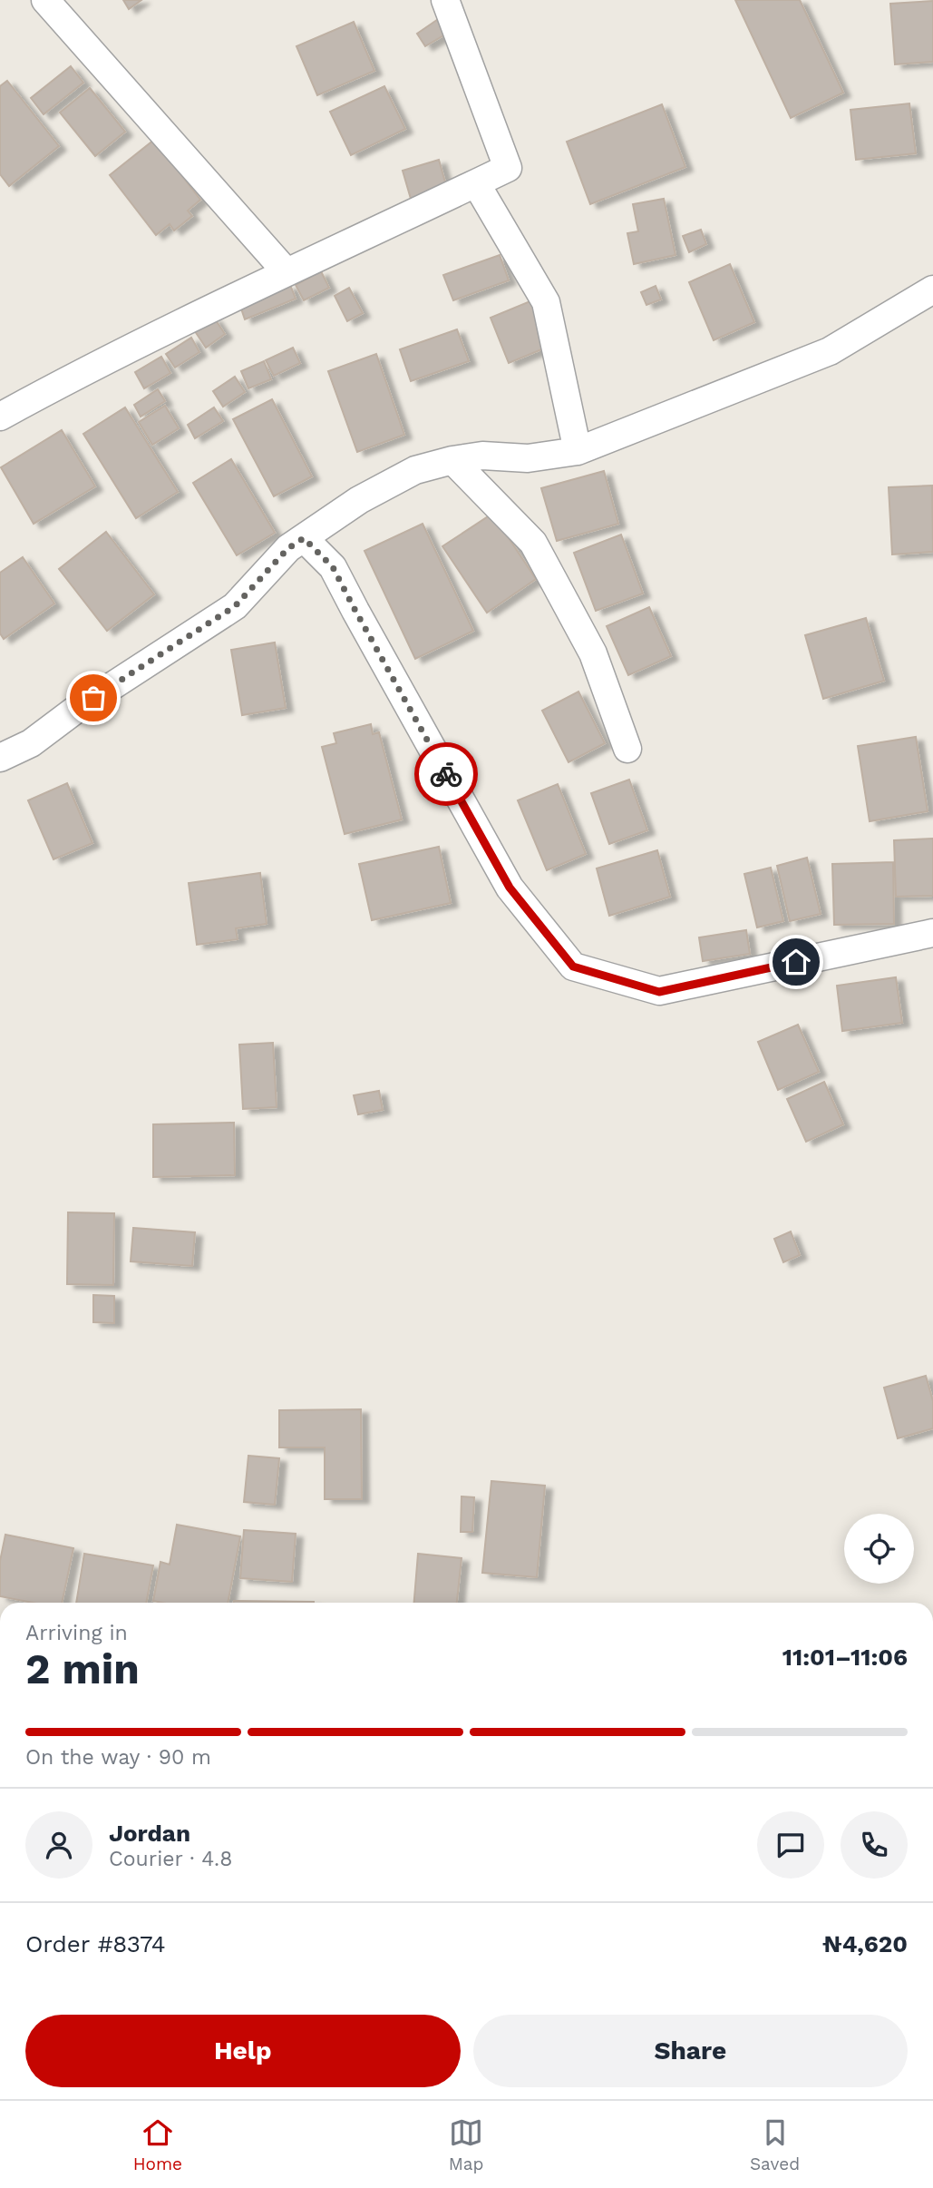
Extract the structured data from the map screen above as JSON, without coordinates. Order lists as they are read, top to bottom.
{
  "page": {
    "heading": ["2 min", "Arriving in", "11:01–11:06"],
    "panel": [
      "Jordan",
      "Courier · 4.8",
      "Order #8374",
      "₦4,620"
    ],
    "bar": "On the way · 90 m",
    "buttons": ["Help", "Share"],
    "tabs": ["Home", "Map", "Saved"]
  }
}
